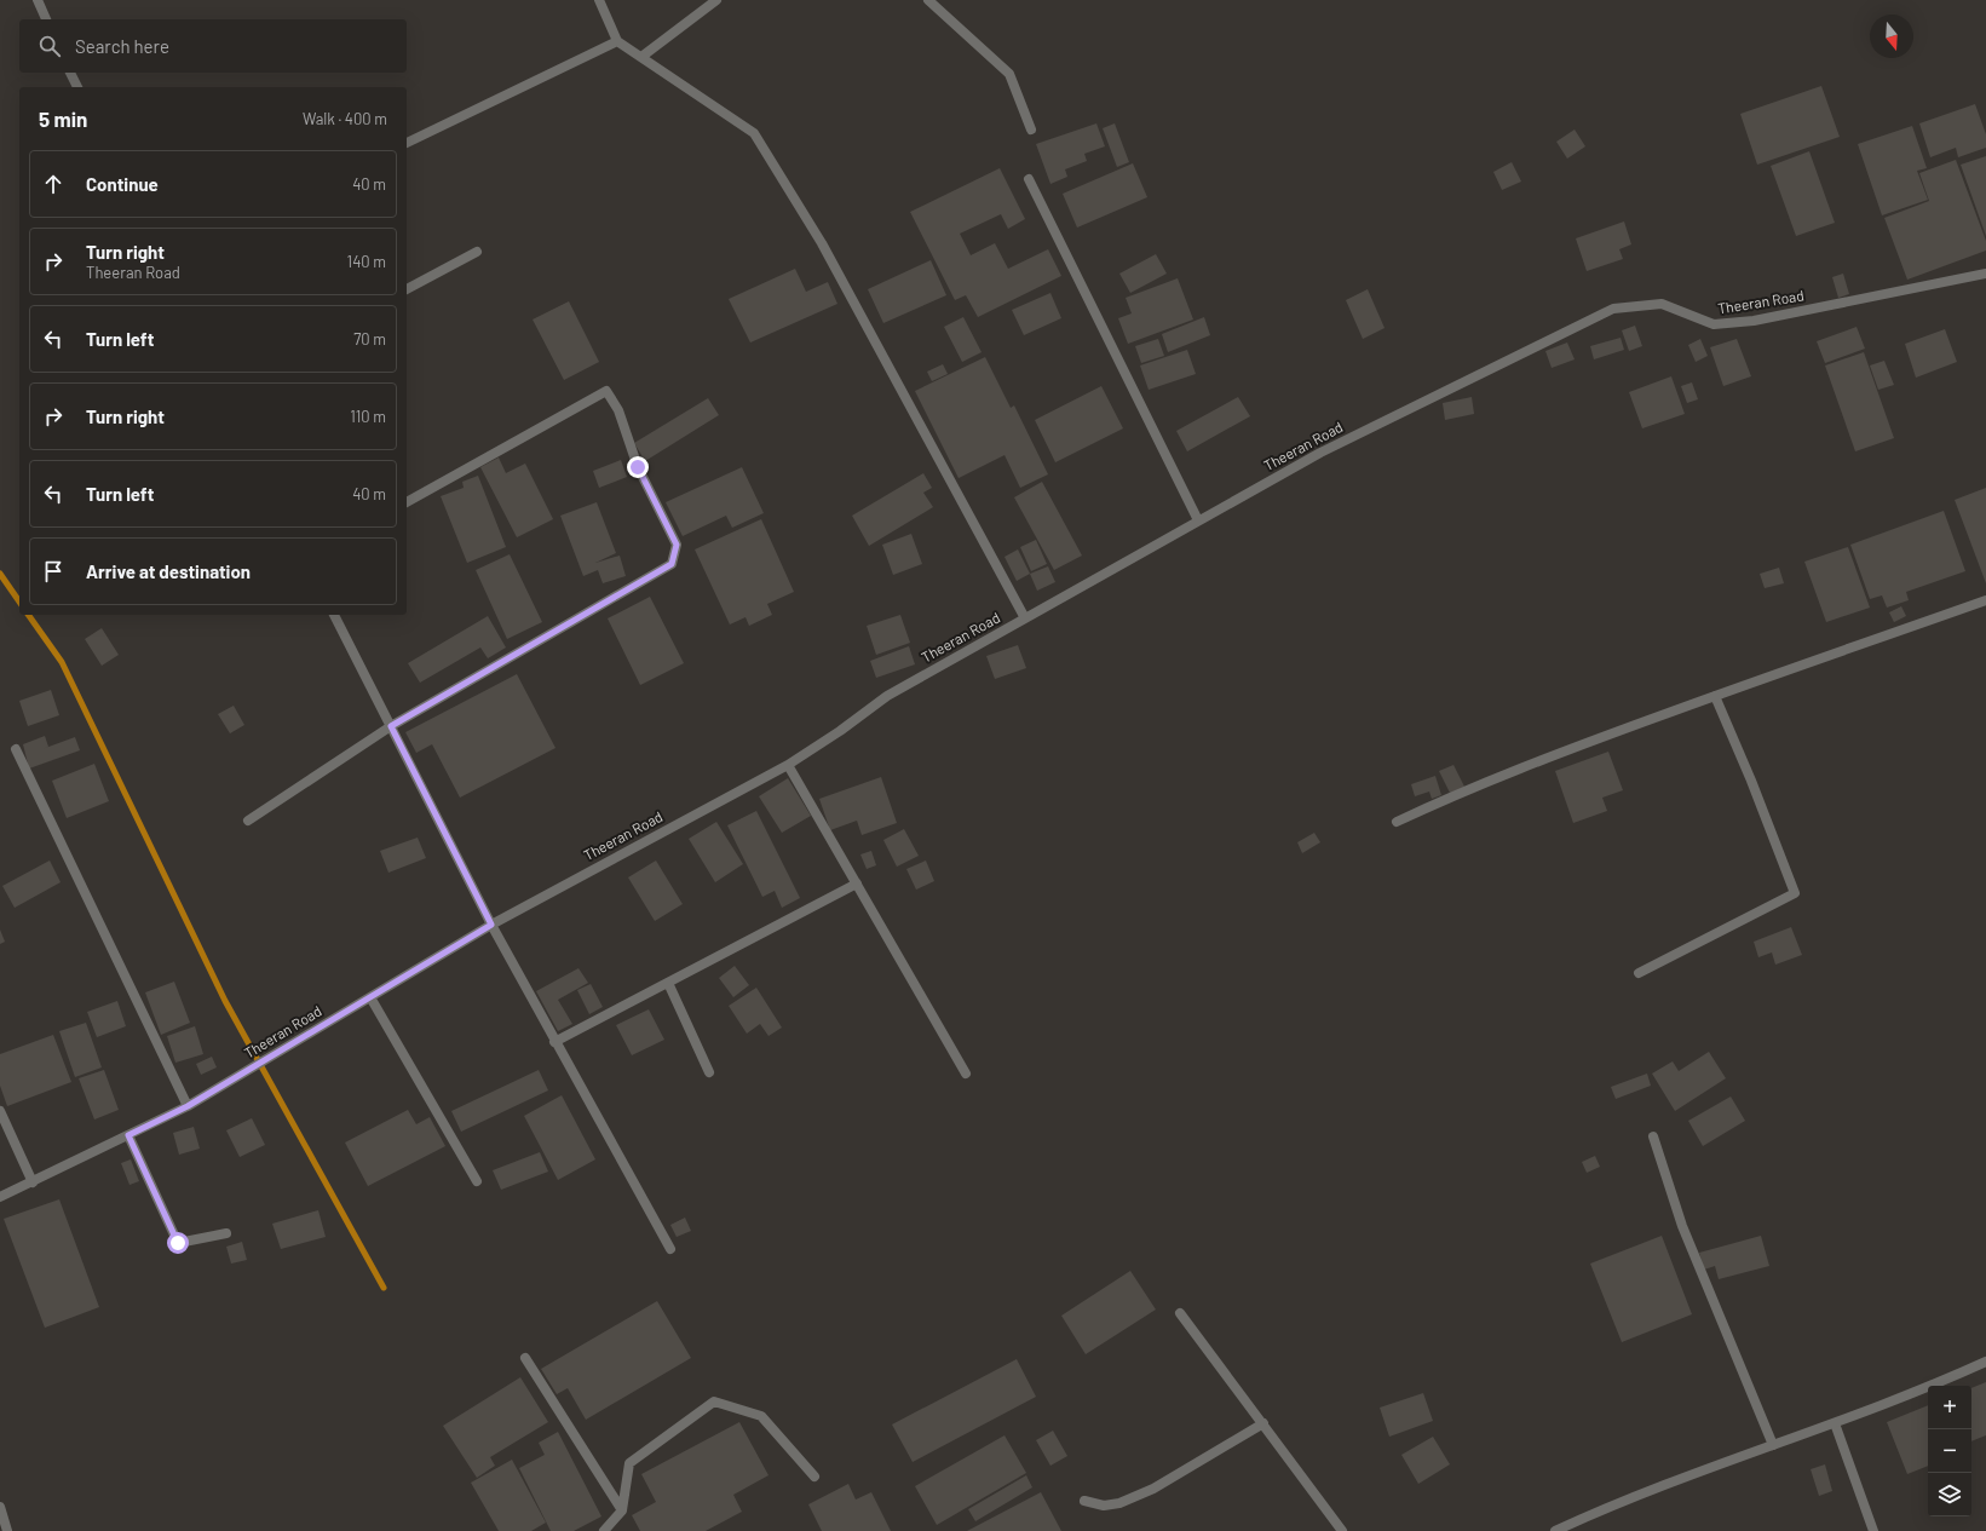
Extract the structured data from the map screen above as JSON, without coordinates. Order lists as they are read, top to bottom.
{
  "streets": {
    "street": ["Theeran Road"]
  },
  "north": "bottom",
  "page": {
    "search": "Search here",
    "heading": ["5 min", "Walk · 400 m"],
    "list": [
      ["Continue", "40 m"],
      ["Turn right", "Theeran Road", "140 m"],
      ["Turn left", "70 m"],
      ["Turn right", "110 m"],
      ["Turn left", "40 m"],
      "Arrive at destination"
    ],
    "map_buttons": ["+", "−"]
  }
}
